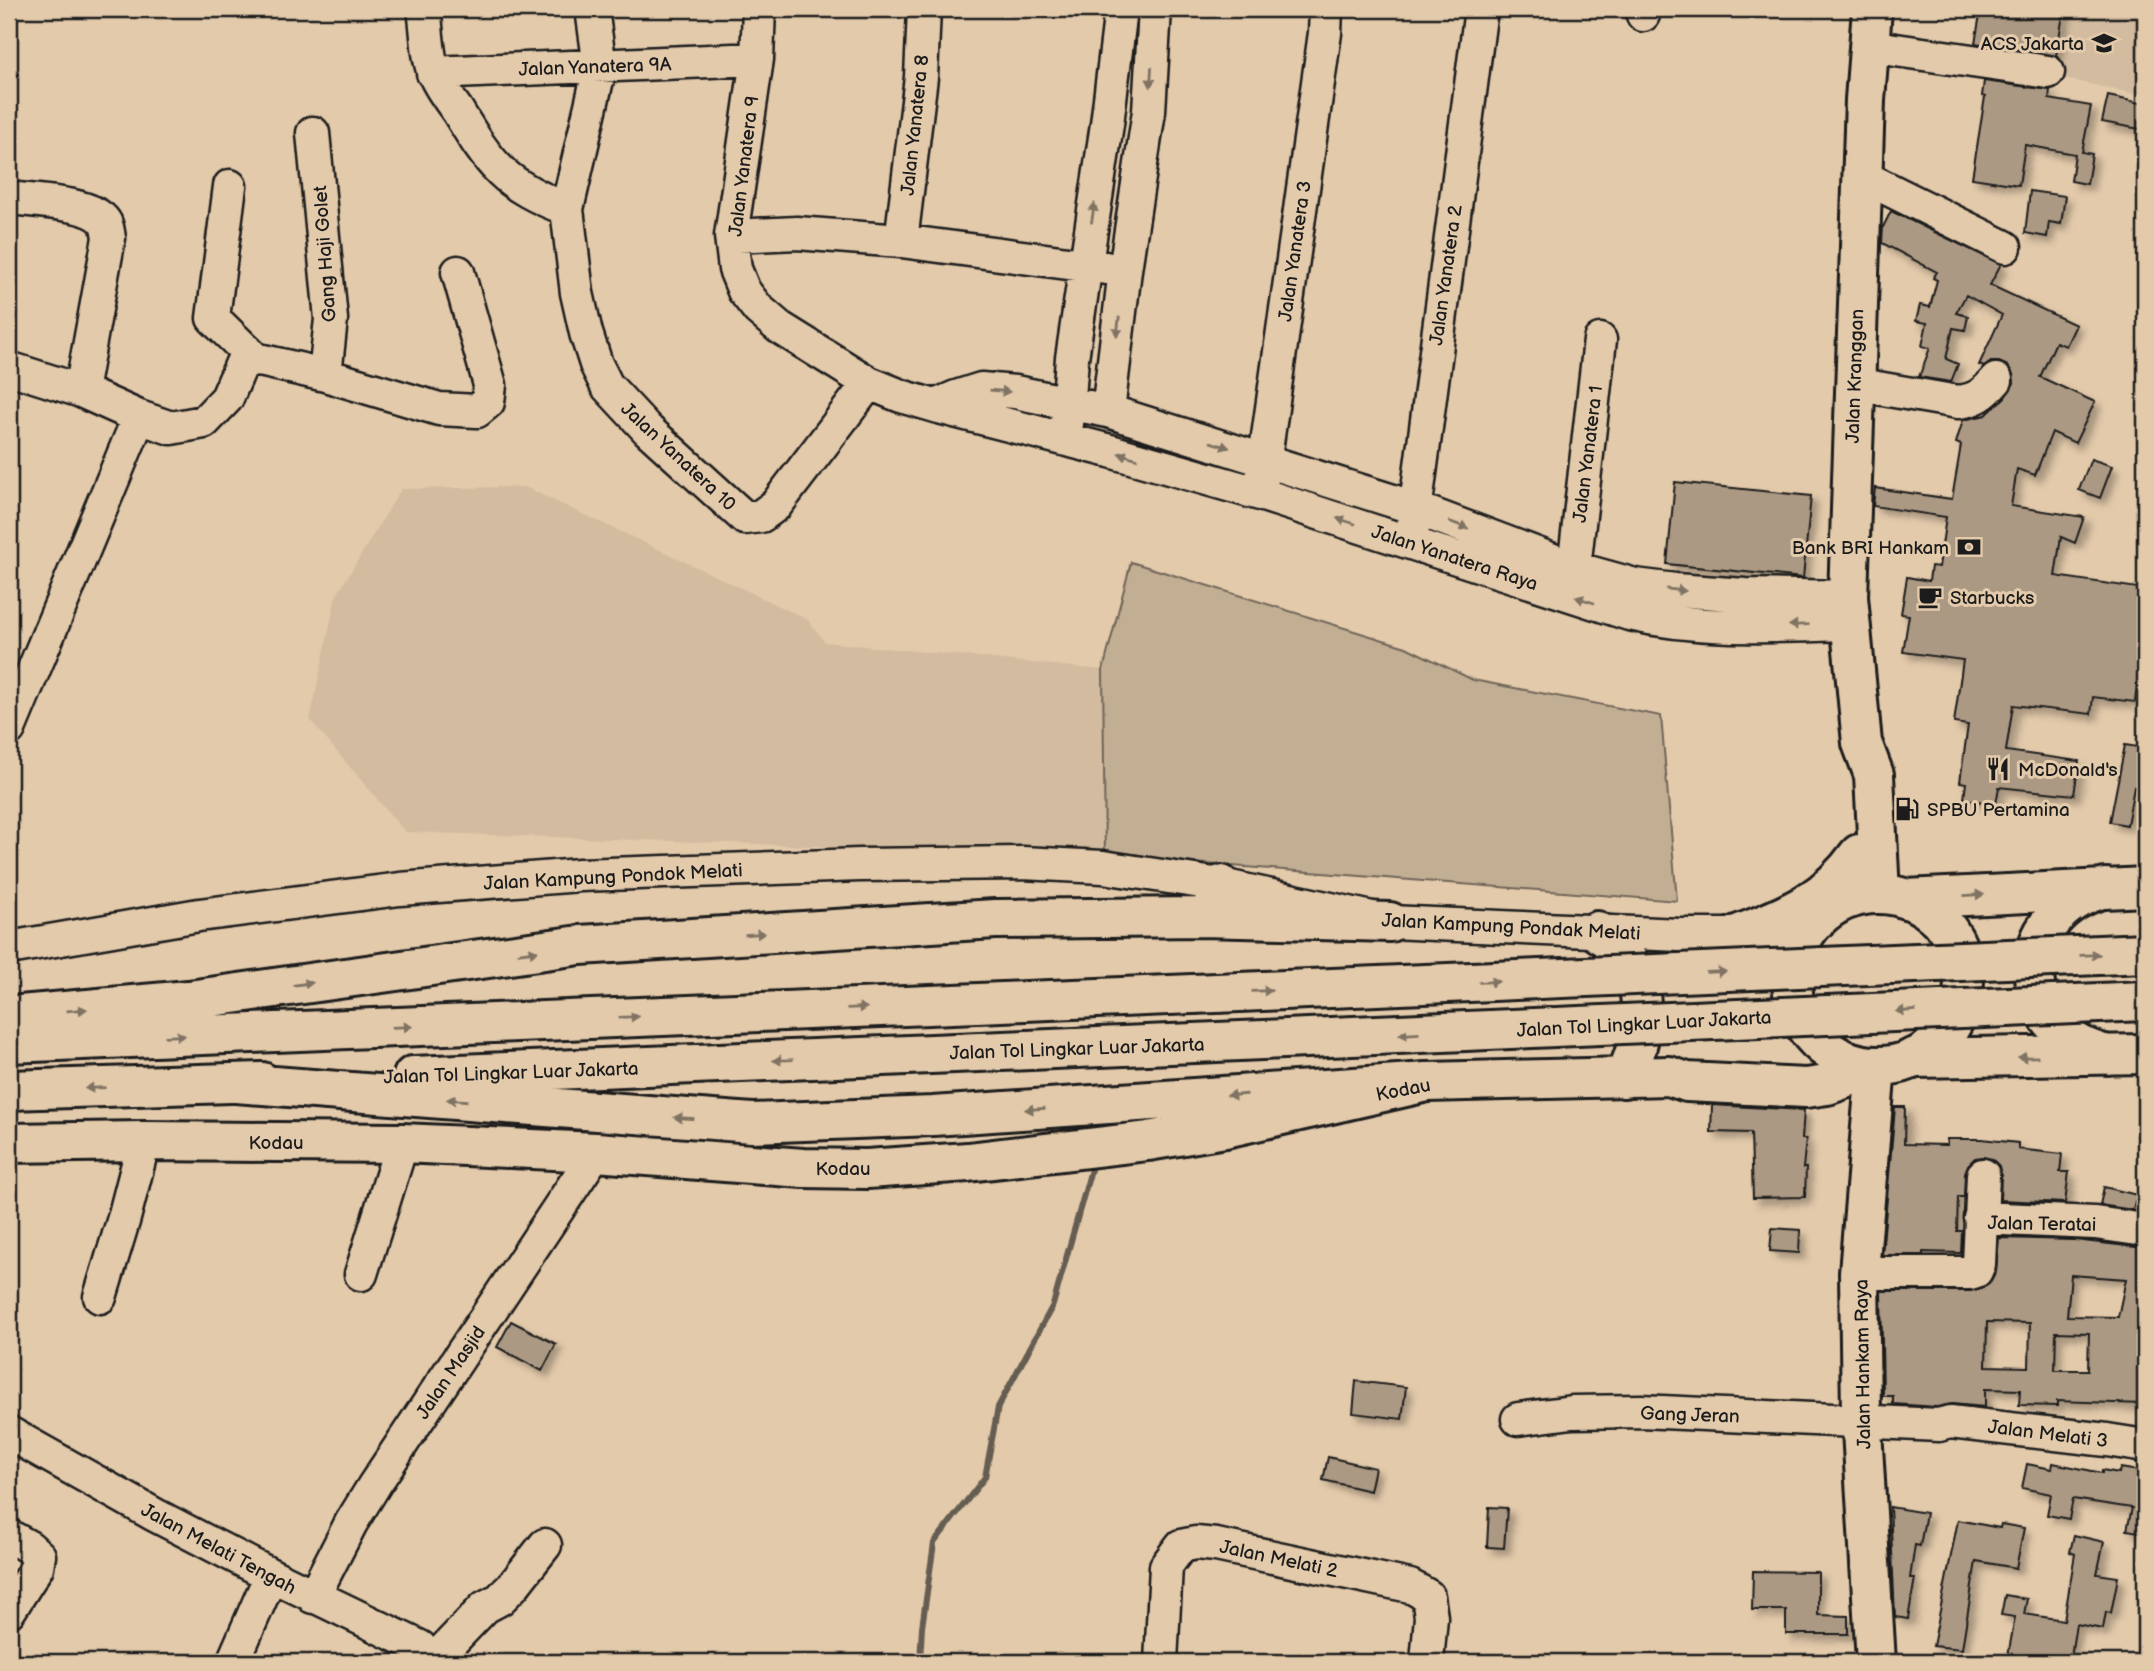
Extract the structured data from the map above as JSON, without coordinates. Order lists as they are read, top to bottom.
{
  "streets": {
    "main road": [
      "Jalan Kranggan",
      "Jalan Tol Lingkar Luar Jakarta",
      "Kodau",
      "Jalan Hankam Raya"
    ],
    "street": [
      "Jalan Yanatera 9A",
      "Jalan Yanatera 8",
      "Jalan Yanatera 9",
      "Jalan Yanatera 3",
      "Gang Haji Golet",
      "Jalan Yanatera 2",
      "Jalan Yanatera 1",
      "Jalan Yanatera 10",
      "Jalan Yanatera Raya",
      "Jalan Kampung Pondok Melati",
      "Jalan Kampung Pondak Melati",
      "Jalan Teratai",
      "Jalan Masjid",
      "Gang Jeran",
      "Jalan Melati 3",
      "Jalan Melati Tengah",
      "Jalan Melati 2"
    ]
  },
  "crossings": [
    ["Jalan Yanatera 9A", "Jalan Yanatera 9"],
    ["Jalan Yanatera 9A", "Jalan Yanatera 10"],
    ["Jalan Yanatera 9", "Jalan Yanatera 10"],
    ["Jalan Yanatera 9", "Jalan Yanatera Raya"],
    ["Jalan Yanatera 3", "Jalan Yanatera Raya"],
    ["Jalan Yanatera 2", "Jalan Yanatera Raya"],
    ["Jalan Kranggan", "Jalan Yanatera Raya"],
    ["Jalan Kranggan", "Jalan Kampung Pondak Melati"],
    ["Jalan Kranggan", "Kodau"],
    ["Jalan Kranggan", "Jalan Hankam Raya"],
    ["Jalan Yanatera 1", "Jalan Yanatera Raya"],
    ["Jalan Yanatera 10", "Jalan Yanatera Raya"],
    ["Jalan Kampung Pondok Melati", "Jalan Kampung Pondak Melati"],
    ["Jalan Kampung Pondak Melati", "Kodau"],
    ["Jalan Kampung Pondak Melati", "Jalan Hankam Raya"],
    ["Kodau", "Jalan Hankam Raya"],
    ["Kodau", "Jalan Masjid"],
    ["Jalan Teratai", "Jalan Hankam Raya"],
    ["Jalan Hankam Raya", "Gang Jeran"],
    ["Jalan Hankam Raya", "Jalan Melati 3"],
    ["Jalan Masjid", "Jalan Melati Tengah"],
    ["Gang Jeran", "Jalan Melati 3"]
  ],
  "places": {
    "school or university": ["ACS Jakarta"],
    "bank": ["Bank BRI Hankam"],
    "cafe": ["Starbucks"],
    "restaurant": ["McDonald's"],
    "fuel station": ["SPBU Pertamina"]
  }
}
